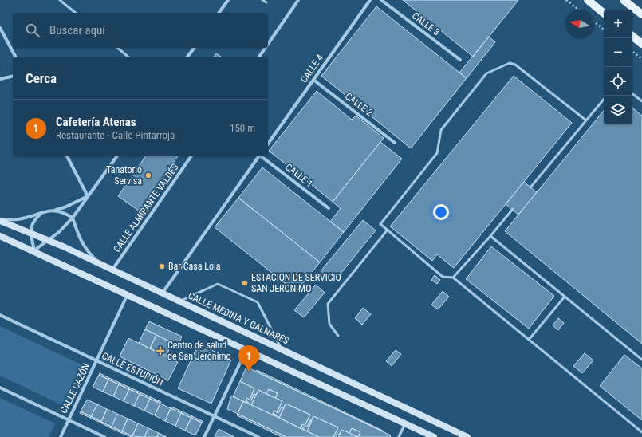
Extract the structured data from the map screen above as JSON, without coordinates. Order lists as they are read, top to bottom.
{
  "streets": {
    "main road": ["CALLE MEDINA Y GALNARES"],
    "street": [
      "CALLE 3",
      "CALLE 4",
      "CALLE 2",
      "CALLE 1",
      "CALLE ALMIRANTE VALDÉS",
      "CALLE ESTURIÓN",
      "CALLE CAZÓN"
    ]
  },
  "crossings": [
    ["CALLE 4", "CALLE 2"],
    ["CALLE ALMIRANTE VALDÉS", "CALLE MEDINA Y GALNARES"],
    ["CALLE ESTURIÓN", "CALLE CAZÓN"]
  ],
  "places": {
    "other": ["Tanatorio Servisa", "Bar Casa Lola", "ESTACION DE SERVICIO SAN JERONIMO"],
    "health": ["Centro de salud de San Jerónimo"]
  },
  "north": "left",
  "page": {
    "map_buttons": ["+", "−"],
    "search": "Buscar aquí",
    "heading": "Cerca",
    "list": [
      {
        "mark": "1",
        "name": "Cafetería Atenas",
        "note": "Restaurante · Calle Pintarroja",
        "value": "150 m"
      }
    ],
    "pins": "1"
  }
}
